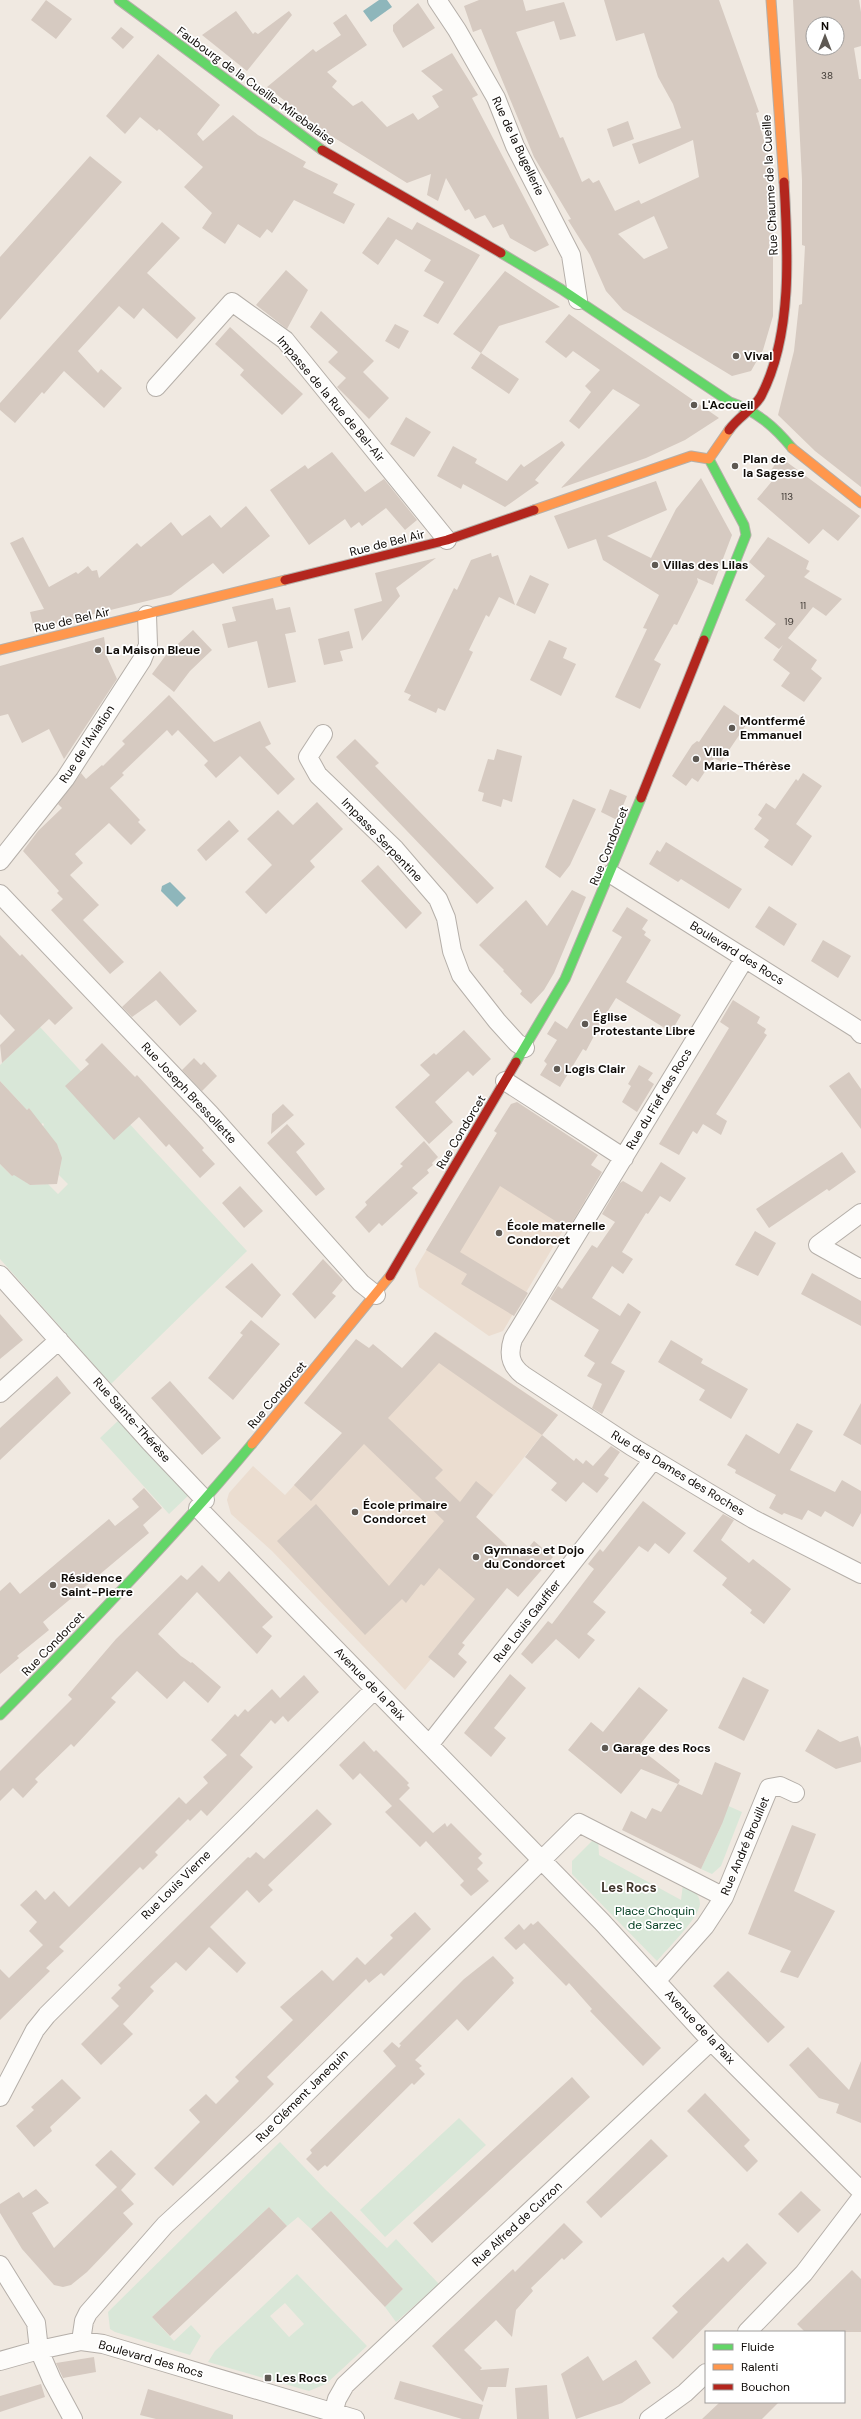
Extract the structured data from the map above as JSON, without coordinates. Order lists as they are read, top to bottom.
{
  "streets": {
    "street": [
      "Faubourg de la Cueille-Mirebalaise",
      "Rue de la Bugellerie",
      "Rue Chaume de la Cueille",
      "Impasse de la Rue de Bel-Air",
      "Rue de Bel Air",
      "Rue de l'Aviation",
      "Impasse Serpentine",
      "Rue Condorcet",
      "Boulevard des Rocs",
      "Rue Joseph Bressollette",
      "Rue du Fief des Rocs",
      "Rue Sainte-Thérèse",
      "Rue des Dames des Roches",
      "Rue Louis Gauffier",
      "Avenue de la Paix",
      "Rue André Brouillet",
      "Rue Louis Vierne",
      "Rue Clément Janequin",
      "Rue Alfred de Curzon"
    ]
  },
  "crossings": [
    ["Faubourg de la Cueille-Mirebalaise", "Rue de la Bugellerie"],
    ["Faubourg de la Cueille-Mirebalaise", "Rue Chaume de la Cueille"],
    ["Impasse de la Rue de Bel-Air", "Rue de Bel Air"],
    ["Rue de Bel Air", "Rue de l'Aviation"],
    ["Rue de Bel Air", "Rue Condorcet"],
    ["Impasse Serpentine", "Rue Condorcet"],
    ["Rue Condorcet", "Boulevard des Rocs"],
    ["Rue Condorcet", "Rue Joseph Bressollette"],
    ["Rue Condorcet", "Rue du Fief des Rocs"],
    ["Rue Condorcet", "Rue Sainte-Thérèse"],
    ["Rue Condorcet", "Avenue de la Paix"],
    ["Boulevard des Rocs", "Rue du Fief des Rocs"],
    ["Boulevard des Rocs", "Rue Clément Janequin"],
    ["Boulevard des Rocs", "Rue Alfred de Curzon"],
    ["Rue du Fief des Rocs", "Rue des Dames des Roches"],
    ["Rue Sainte-Thérèse", "Avenue de la Paix"],
    ["Rue des Dames des Roches", "Rue Louis Gauffier"],
    ["Rue Louis Gauffier", "Avenue de la Paix"],
    ["Avenue de la Paix", "Rue André Brouillet"],
    ["Avenue de la Paix", "Rue Louis Vierne"],
    ["Avenue de la Paix", "Rue Clément Janequin"],
    ["Avenue de la Paix", "Rue Alfred de Curzon"]
  ],
  "districts": ["Les Rocs"],
  "parks": ["Place Choquin de Sarzec"],
  "places": {
    "other": [
      "Vival",
      "L'Accueil",
      "Plan de la Sagesse",
      "Villas des Lilas",
      "La Maison Bleue",
      "Montfermé Emmanuel",
      "Villa Marie-Thérèse",
      "Église Protestante Libre",
      "Logis Clair",
      "École maternelle Condorcet",
      "École primaire Condorcet",
      "Gymnase et Dojo du Condorcet",
      "Résidence Saint-Pierre",
      "Garage des Rocs"
    ],
    "transit": ["Les Rocs"]
  },
  "house_numbers": [
    "38",
    "113",
    "11",
    "19"
  ],
  "legend": ["Fluide", "Ralenti", "Bouchon"],
  "north": "top"
}
